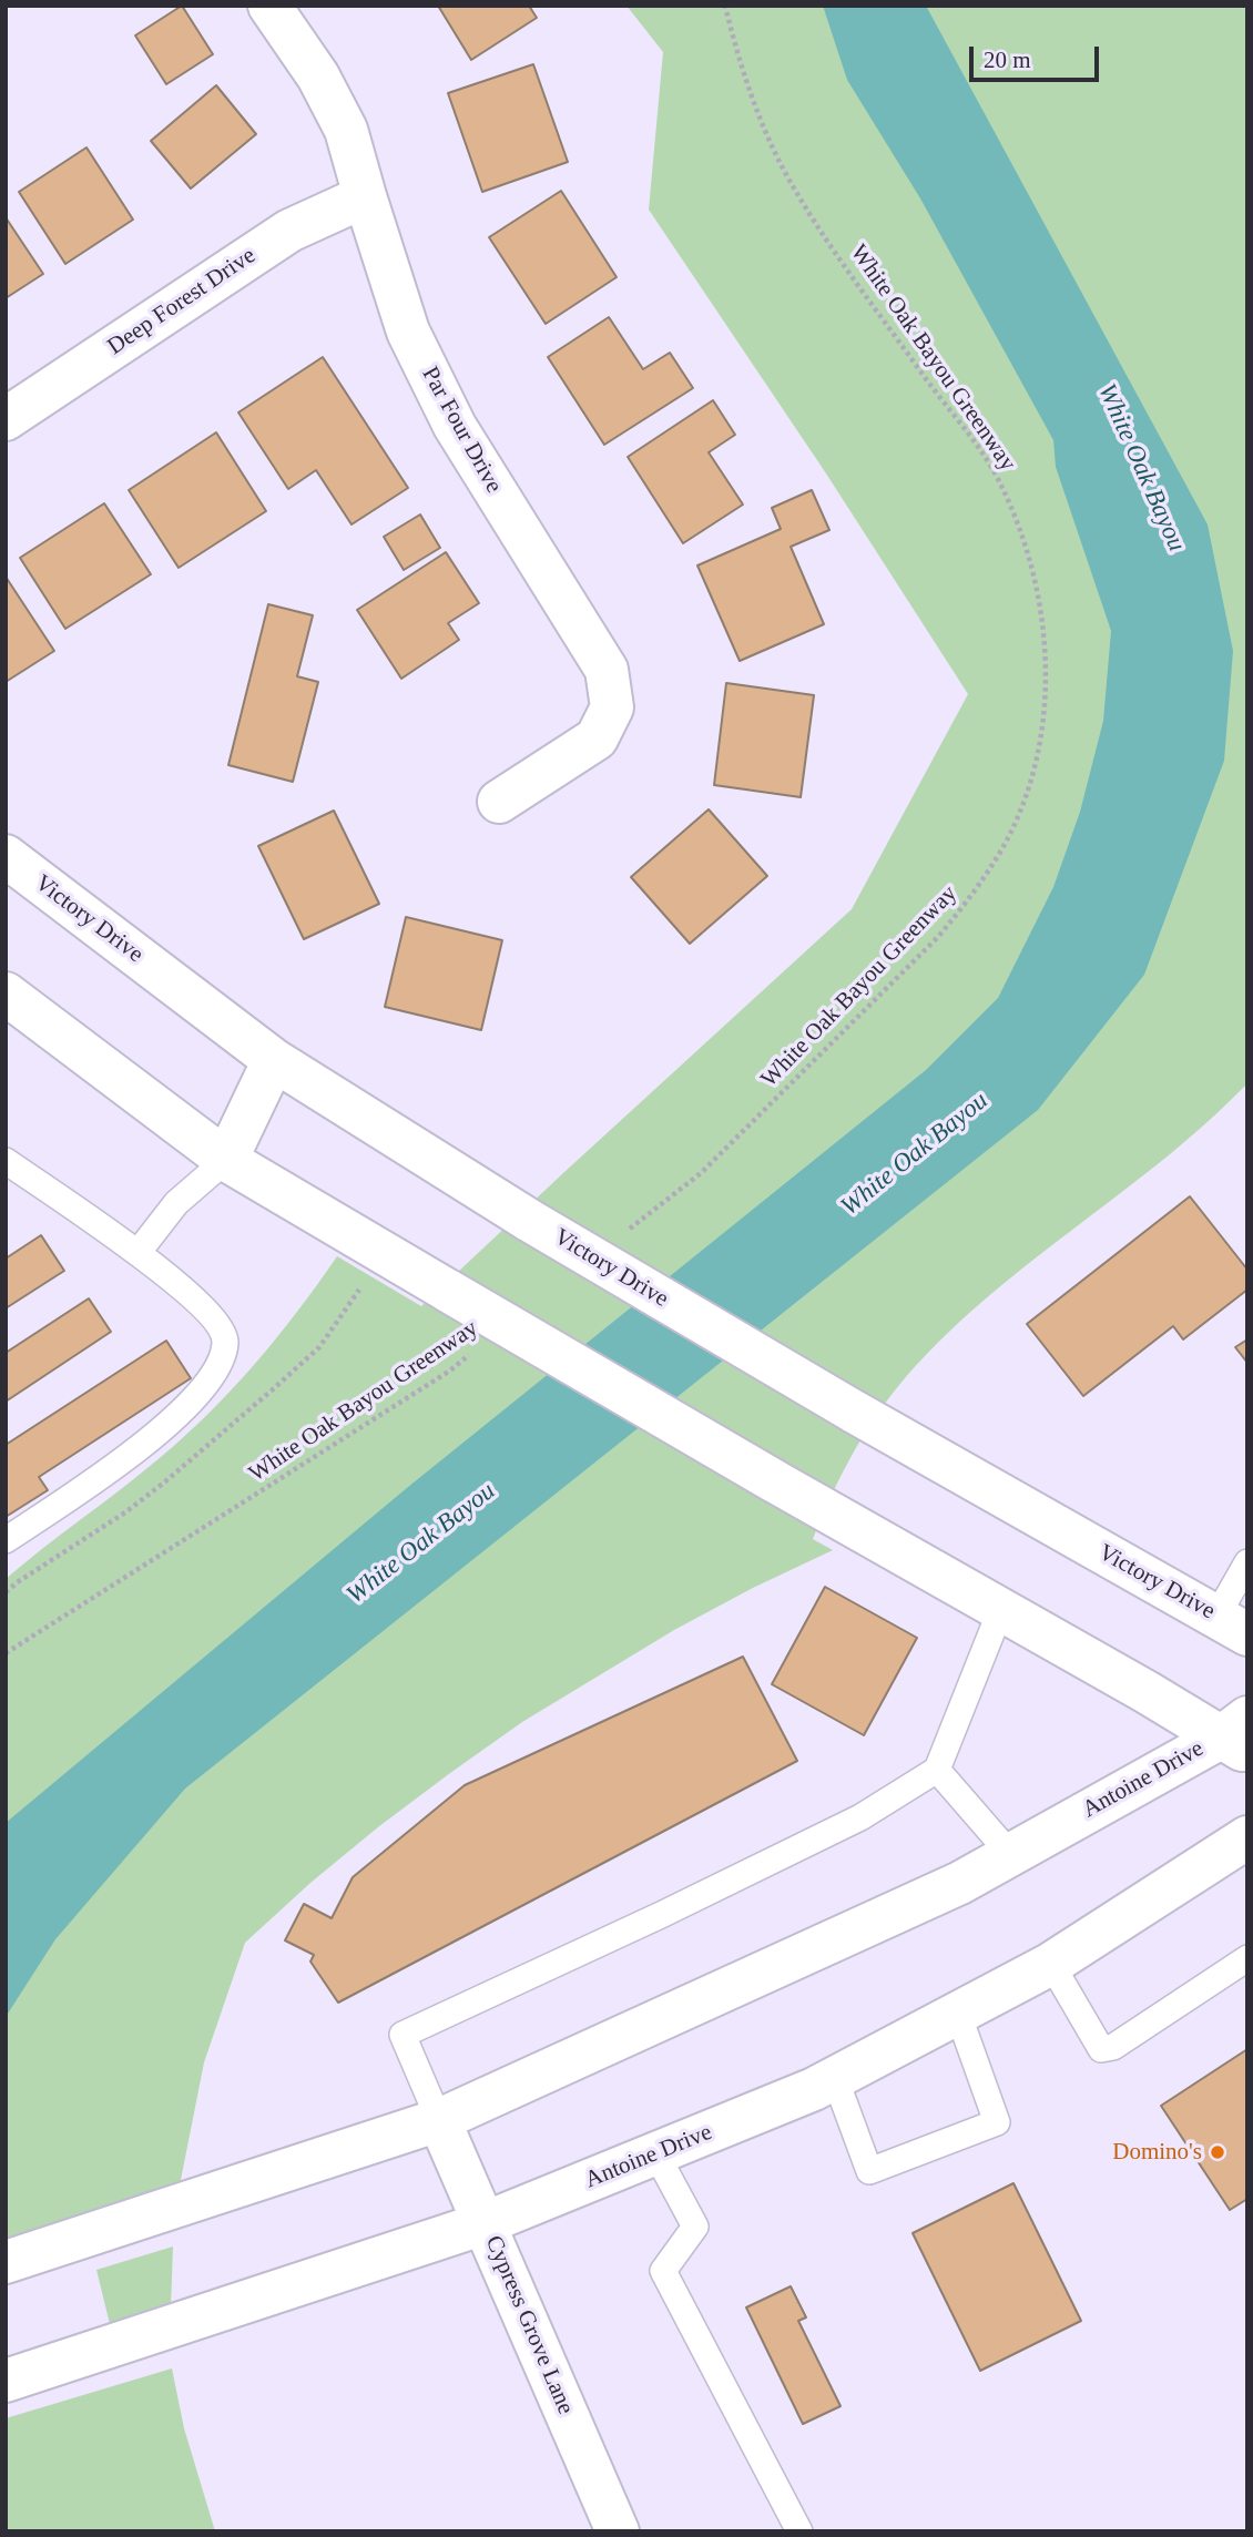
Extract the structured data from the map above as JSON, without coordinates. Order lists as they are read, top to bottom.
{
  "streets": {
    "main road": [
      "Deep Forest Drive",
      "Par Four Drive",
      "Victory Drive",
      "Antoine Drive",
      "Cypress Grove Lane"
    ],
    "path": ["White Oak Bayou Greenway"]
  },
  "crossings": [
    ["Deep Forest Drive", "Par Four Drive"],
    ["Antoine Drive", "Cypress Grove Lane"]
  ],
  "water": ["White Oak Bayou"],
  "places": ["Domino's"],
  "scale_bar": "20 m"
}
